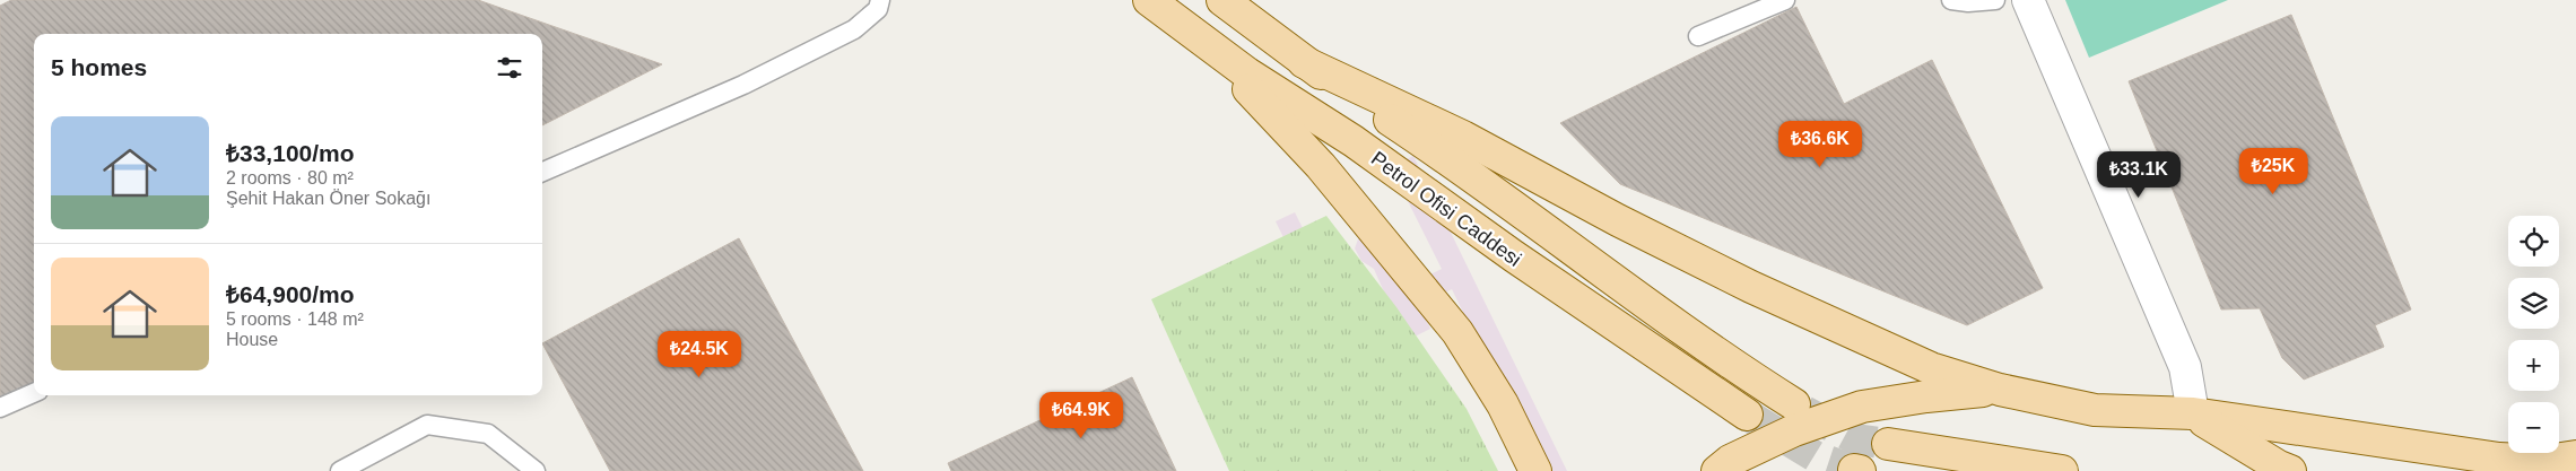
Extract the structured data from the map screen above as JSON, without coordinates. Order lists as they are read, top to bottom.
{
  "streets": {
    "main road": ["Petrol Ofisi Caddesi"]
  },
  "page": {
    "heading": "5 homes",
    "list": [
      {
        "name": "₺33,100/mo",
        "note": "2 rooms · 80 m² · Şehit Hakan Öner Sokağı"
      },
      {
        "name": "₺64,900/mo",
        "note": "5 rooms · 148 m² · House"
      }
    ],
    "price": [
      "₺36.6K",
      "₺25K",
      "₺33.1K",
      "₺24.5K",
      "₺64.9K"
    ],
    "map_buttons": ["+", "−"]
  }
}
